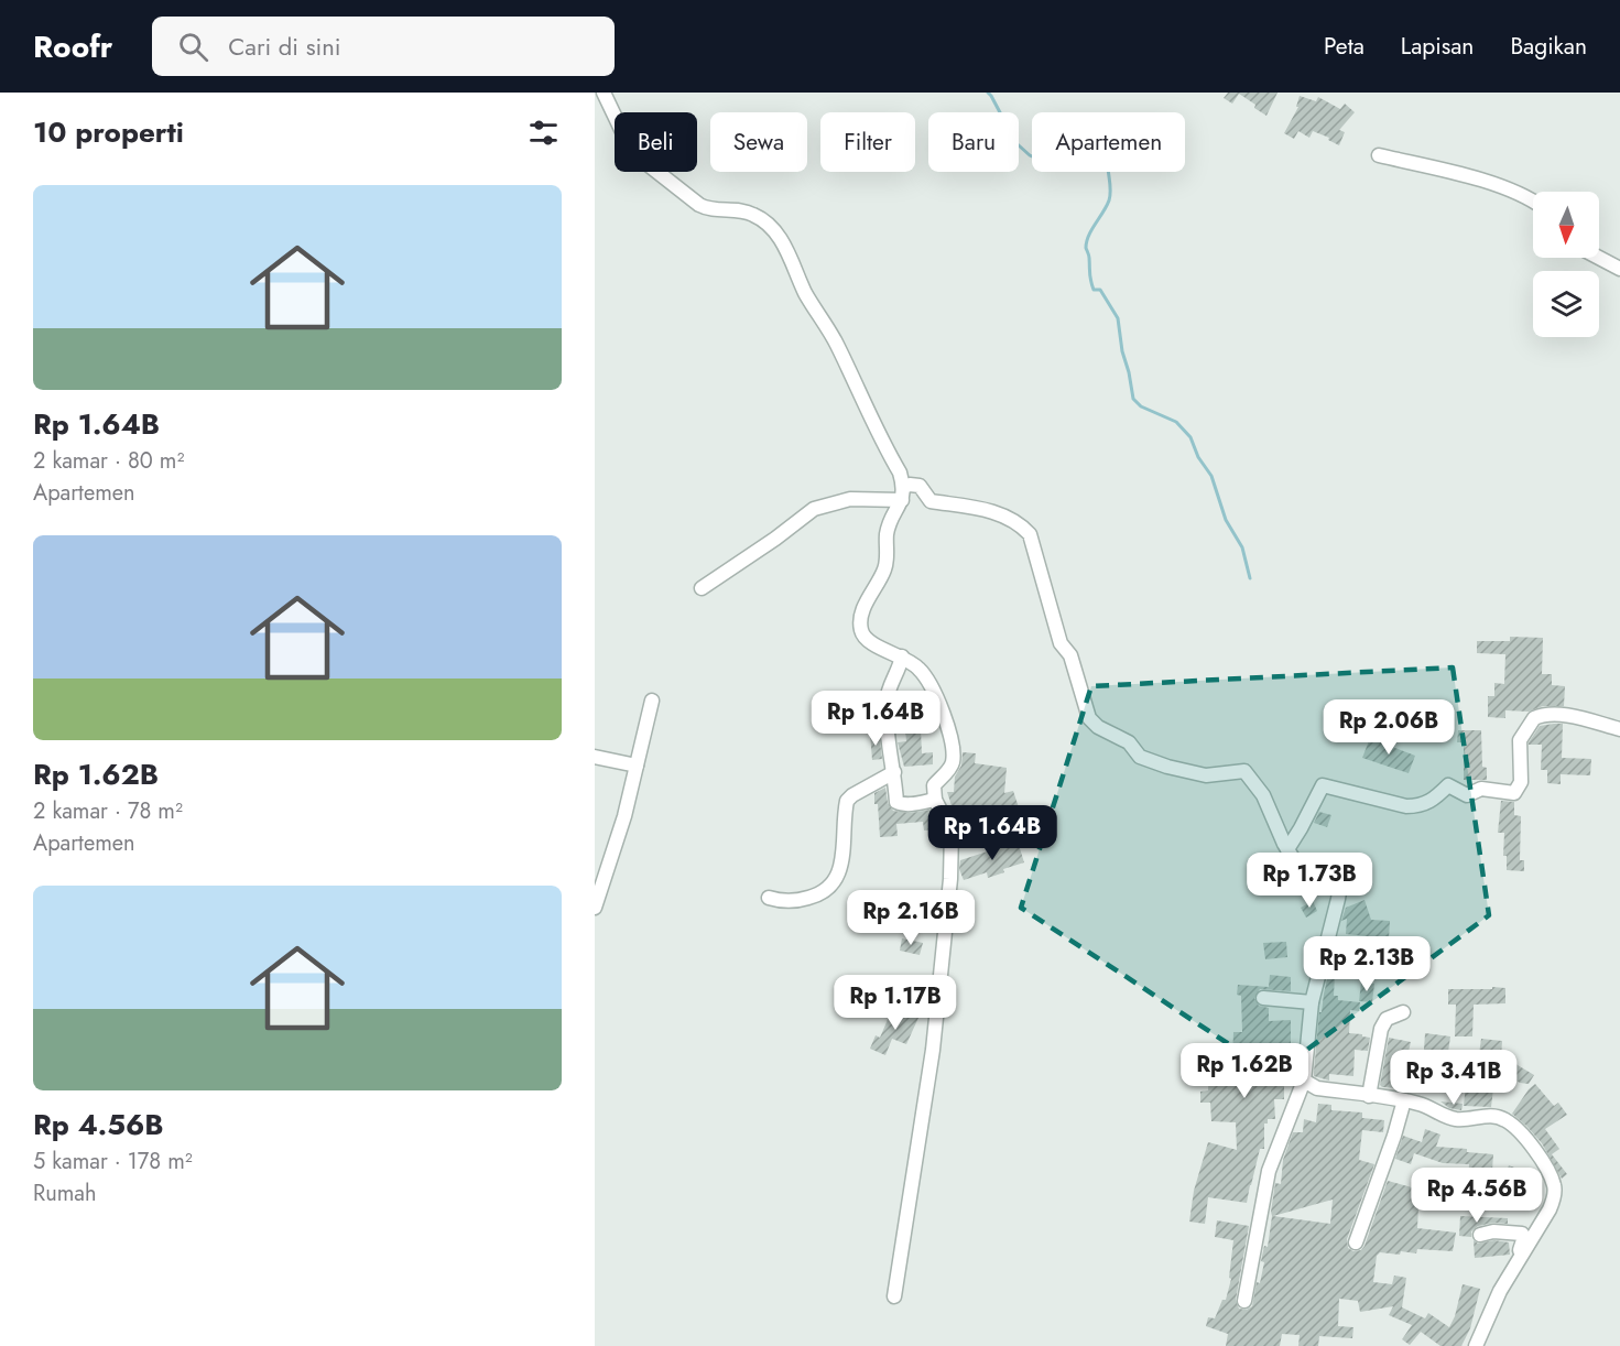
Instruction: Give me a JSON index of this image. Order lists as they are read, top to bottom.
{
  "north": "bottom",
  "page": {
    "header": "Roofr",
    "search": "Cari di sini",
    "nav": ["Peta", "Lapisan", "Bagikan"],
    "heading": "10 properti",
    "chip": [
      "Beli",
      "Sewa",
      "Filter",
      "Baru",
      "Apartemen"
    ],
    "list": [
      {
        "name": "Rp 1.64B",
        "note": "2 kamar · 80 m² · Apartemen"
      },
      {
        "name": "Rp 1.62B",
        "note": "2 kamar · 78 m² · Apartemen"
      },
      {
        "name": "Rp 4.56B",
        "note": "5 kamar · 178 m² · Rumah"
      }
    ],
    "price": [
      "Rp 1.64B",
      "Rp 2.06B",
      "Rp 1.64B",
      "Rp 1.73B",
      "Rp 2.16B",
      "Rp 2.13B",
      "Rp 1.17B",
      "Rp 1.62B",
      "Rp 3.41B",
      "Rp 4.56B"
    ]
  }
}
